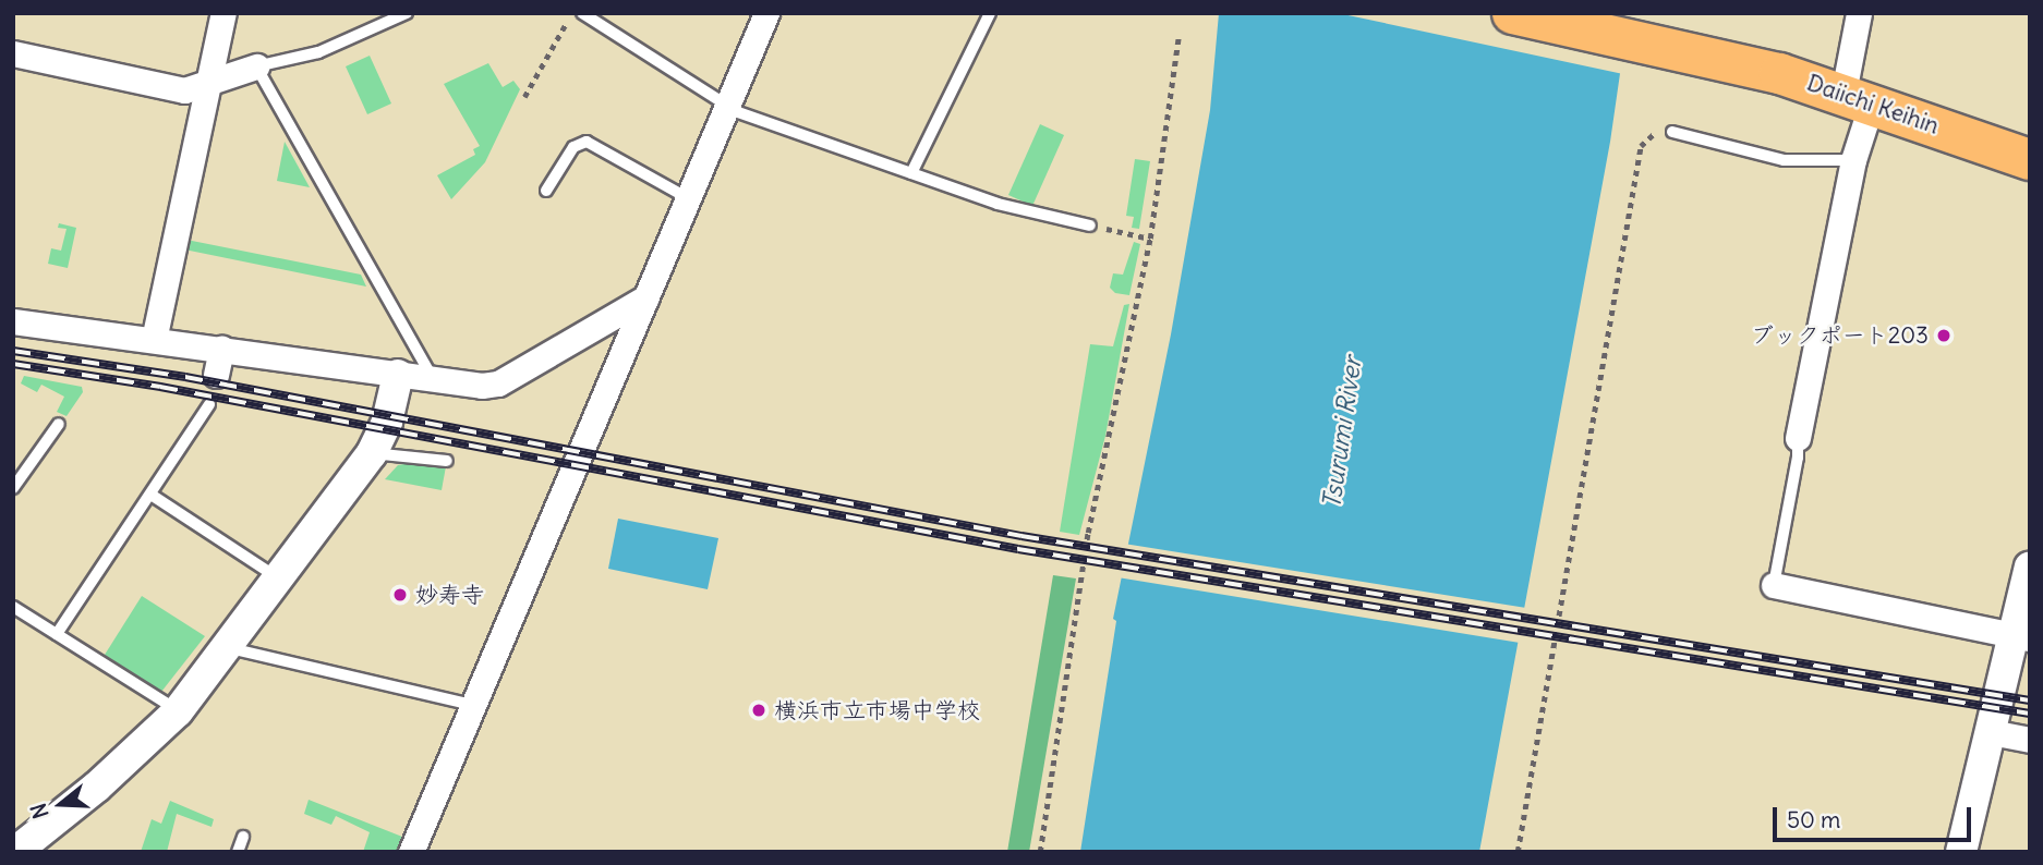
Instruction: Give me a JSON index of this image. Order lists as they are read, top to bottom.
{
  "streets": {
    "highway": ["Daiichi Keihin"]
  },
  "water": ["Tsurumi River"],
  "places": ["ブックポート203", "妙寿寺", "横浜市立市場中学校"],
  "scale_bar": "50 m",
  "north": "left"
}
